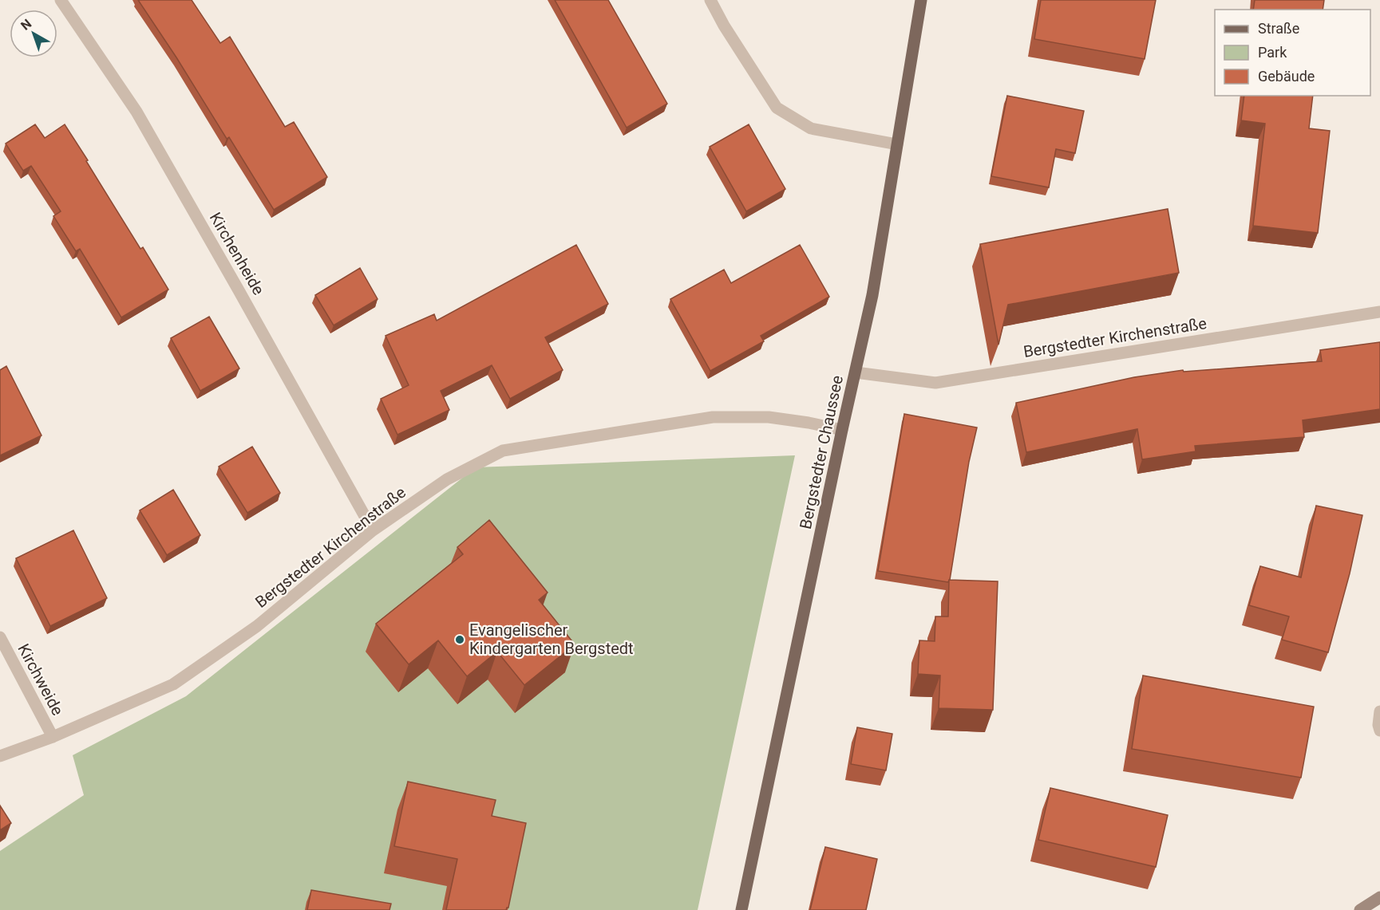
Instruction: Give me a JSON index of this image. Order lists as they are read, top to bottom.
{
  "streets": {
    "main road": ["Bergstedter Chaussee"],
    "street": ["Kirchenheide", "Bergstedter Kirchenstraße", "Kirchweide"]
  },
  "crossings": [
    ["Kirchenheide", "Bergstedter Kirchenstraße"],
    ["Bergstedter Kirchenstraße", "Bergstedter Chaussee"],
    ["Bergstedter Kirchenstraße", "Kirchweide"]
  ],
  "places": ["Evangelischer Kindergarten Bergstedt"],
  "legend": ["Straße", "Park", "Gebäude"],
  "north": "top left"
}
